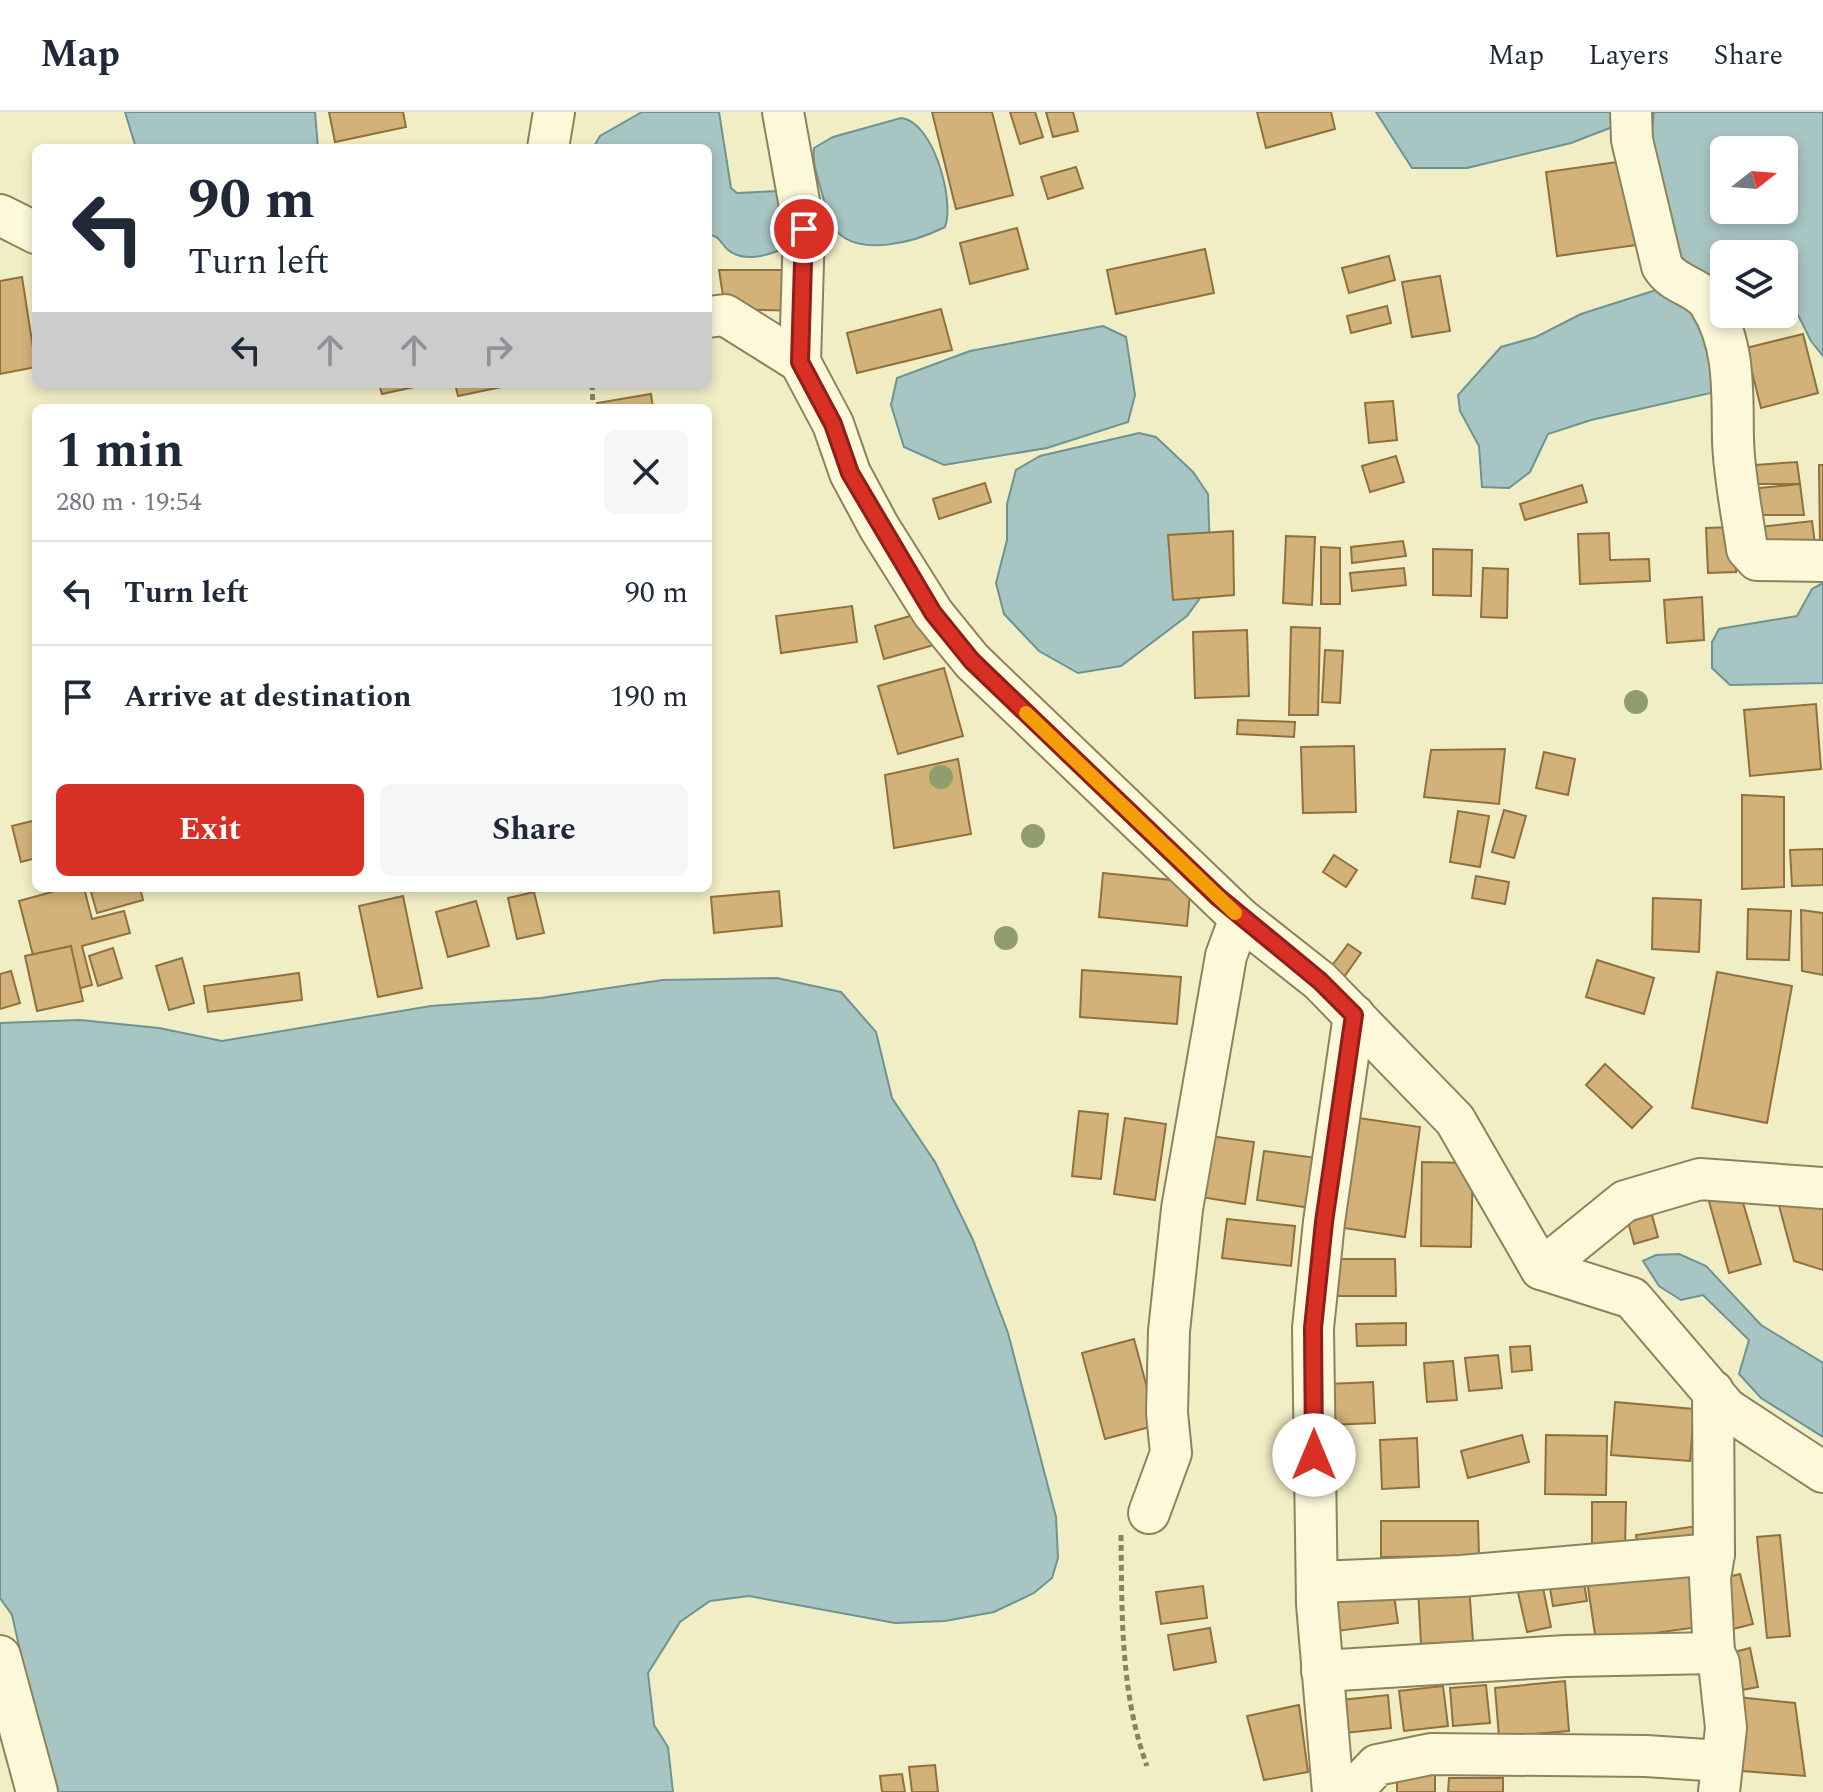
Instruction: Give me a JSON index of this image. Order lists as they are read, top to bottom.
{
  "north": "right",
  "page": {
    "header": "Map",
    "nav": ["Map", "Layers", "Share"],
    "turn": ["90 m", "Turn left"],
    "heading": ["1 min", "280 m · 19:54"],
    "list": [
      {
        "name": "Turn left",
        "value": "90 m"
      },
      {
        "name": "Arrive at destination",
        "value": "190 m"
      }
    ],
    "buttons": ["Exit", "Share"]
  }
}
